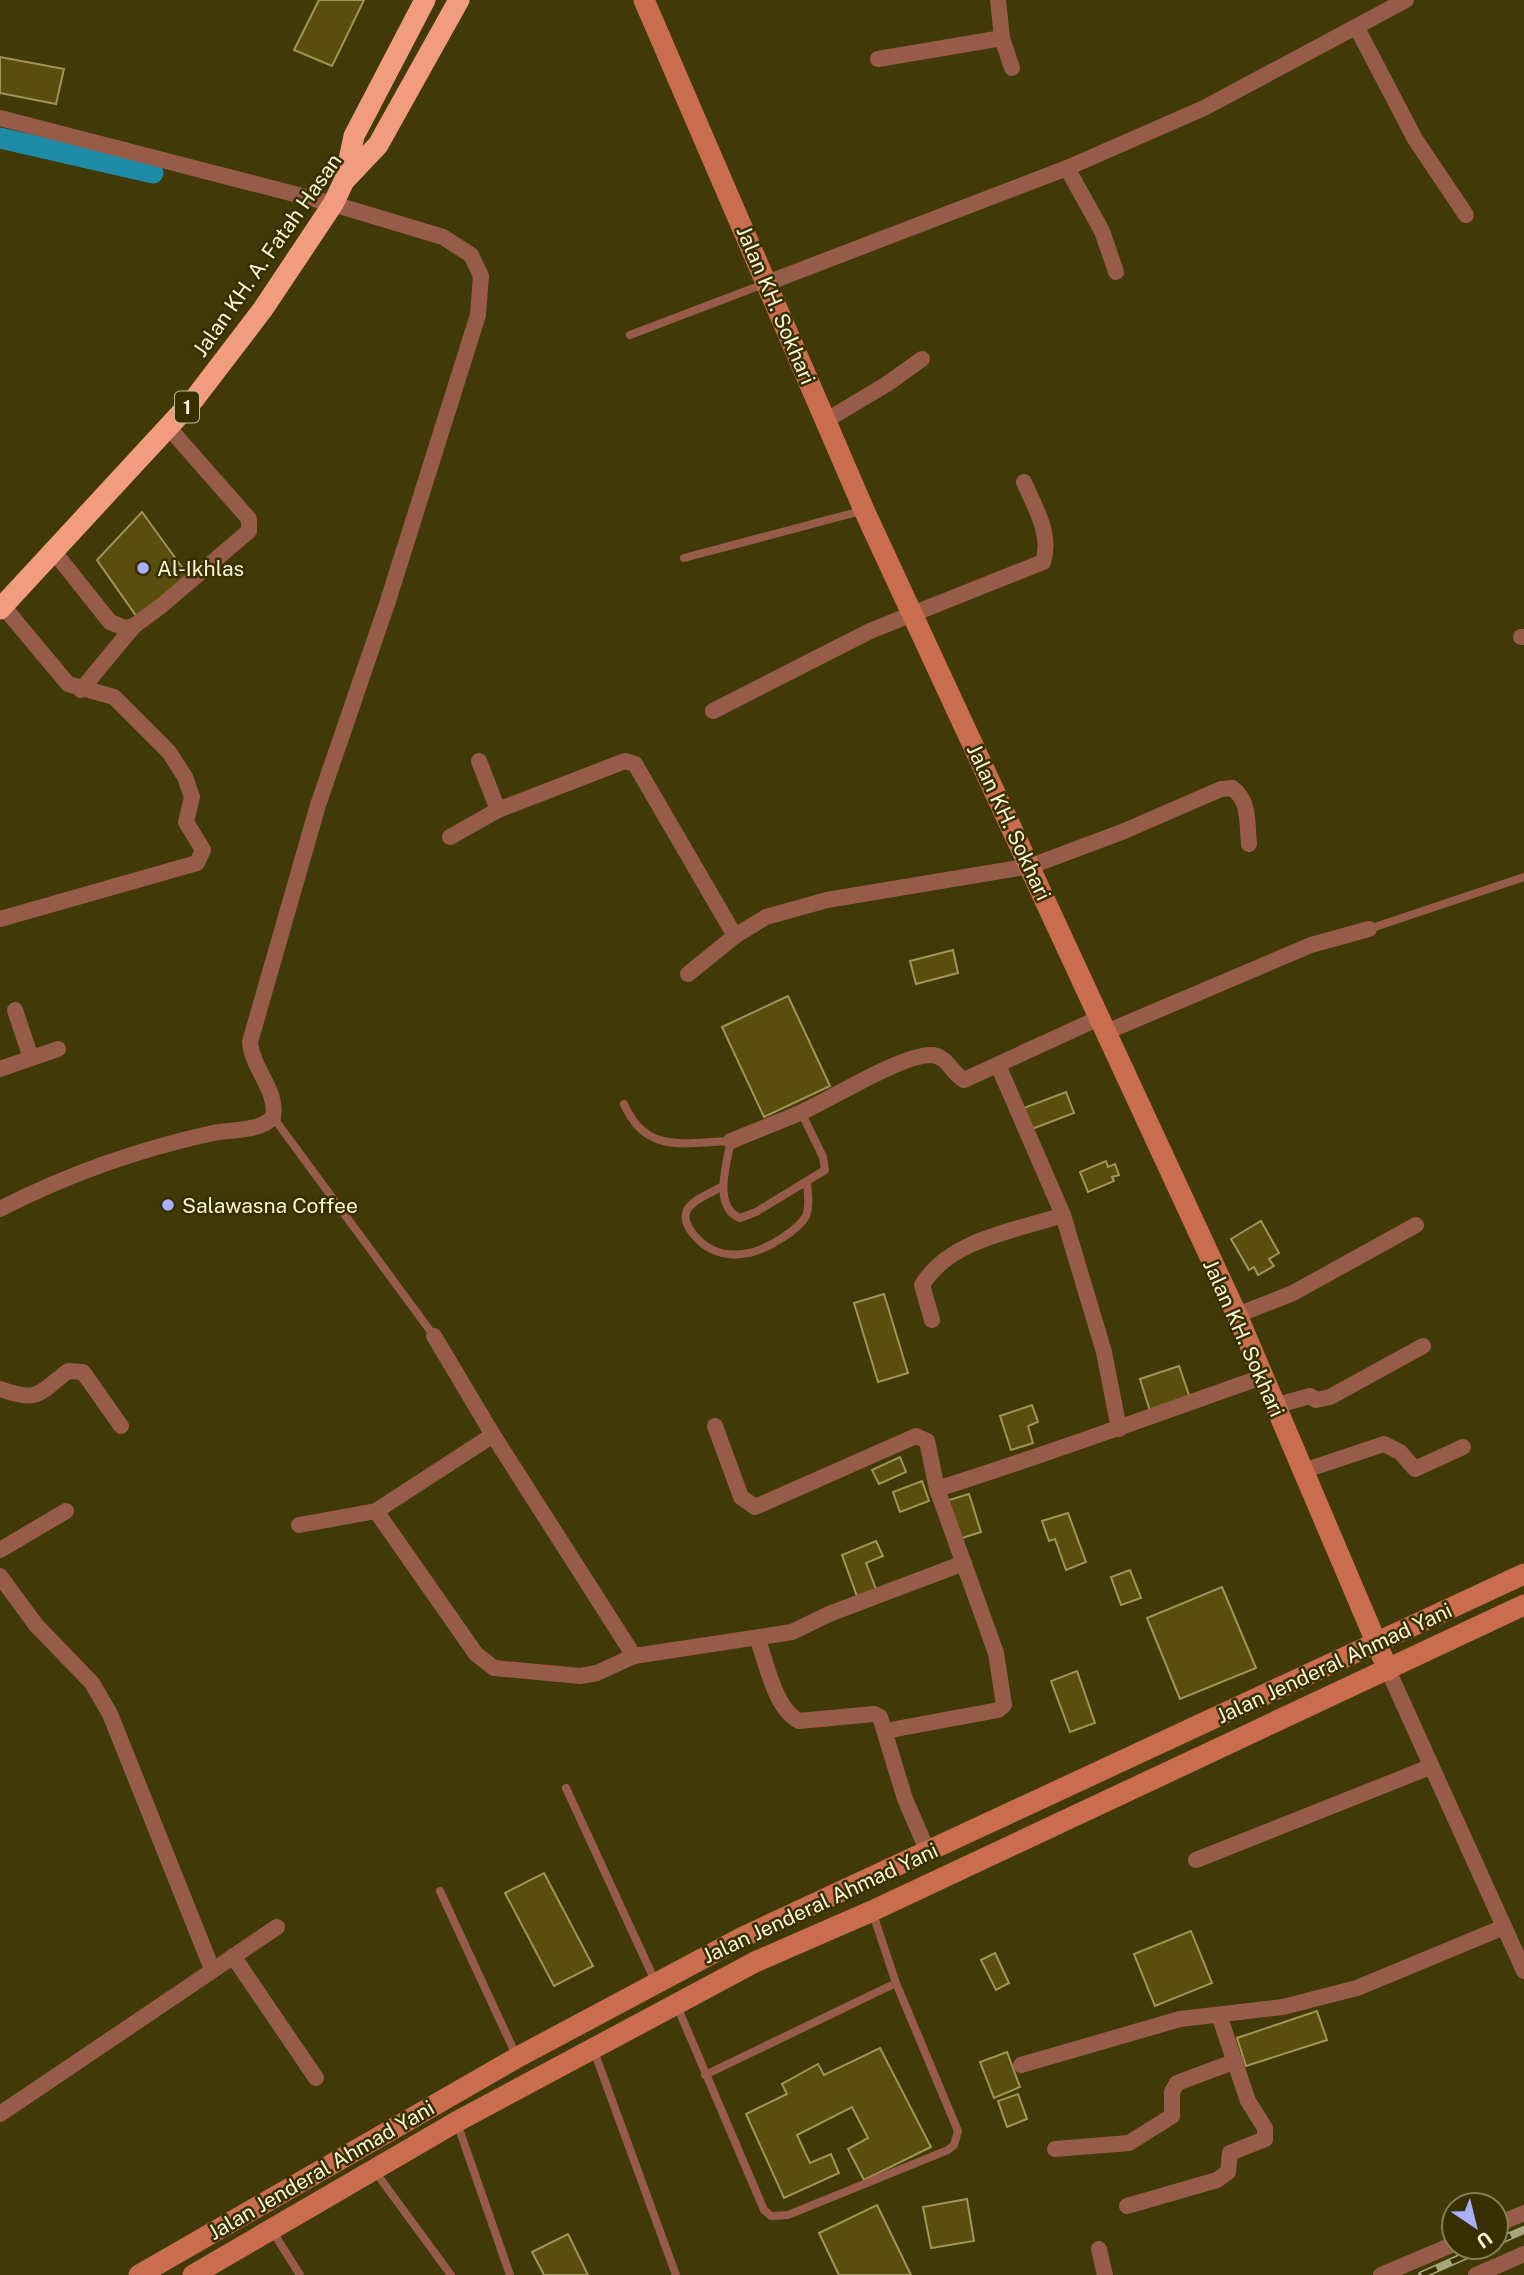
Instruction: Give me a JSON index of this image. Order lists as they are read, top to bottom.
{
  "streets": {
    "highway": ["Jalan KH. A. Fatah Hasan", "1"],
    "main road": ["Jalan KH. Sokhari", "Jalan Jenderal Ahmad Yani"]
  },
  "crossings": [
    ["Jalan KH. A. Fatah Hasan", "1"],
    ["Jalan KH. Sokhari", "Jalan Jenderal Ahmad Yani"]
  ],
  "places": ["Al-Ikhlas", "Salawasna Coffee"],
  "north": "bottom right"
}
